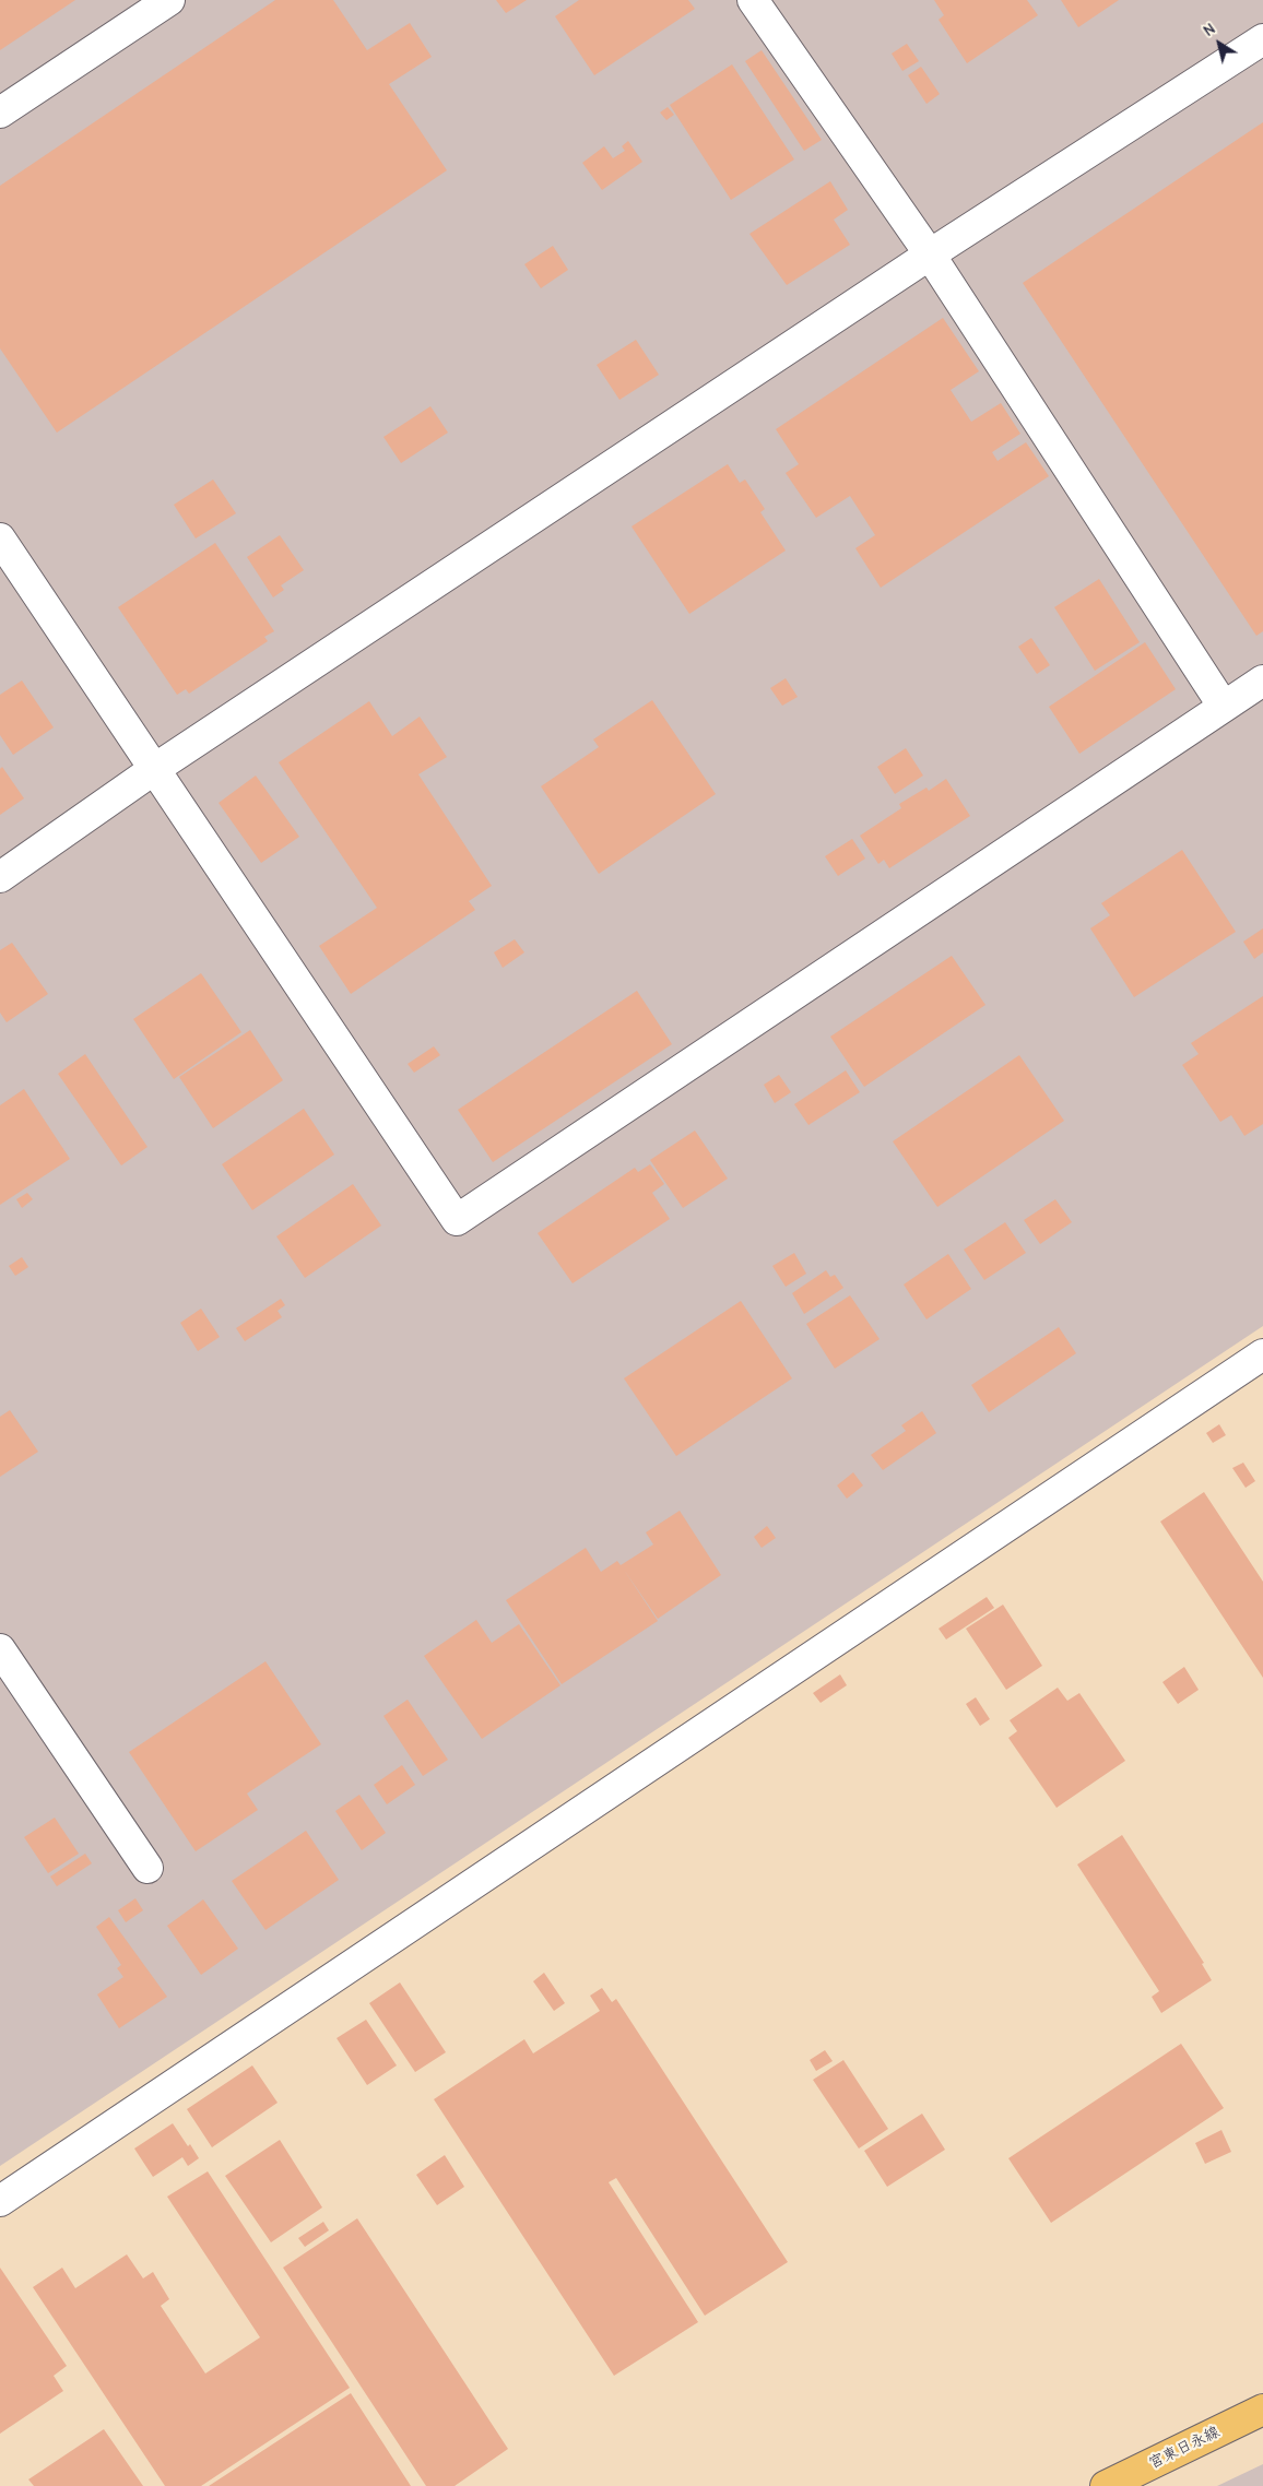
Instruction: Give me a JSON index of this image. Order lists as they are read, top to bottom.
{
  "streets": {
    "main road": ["宮東日永線"]
  },
  "north": "top left"
}
